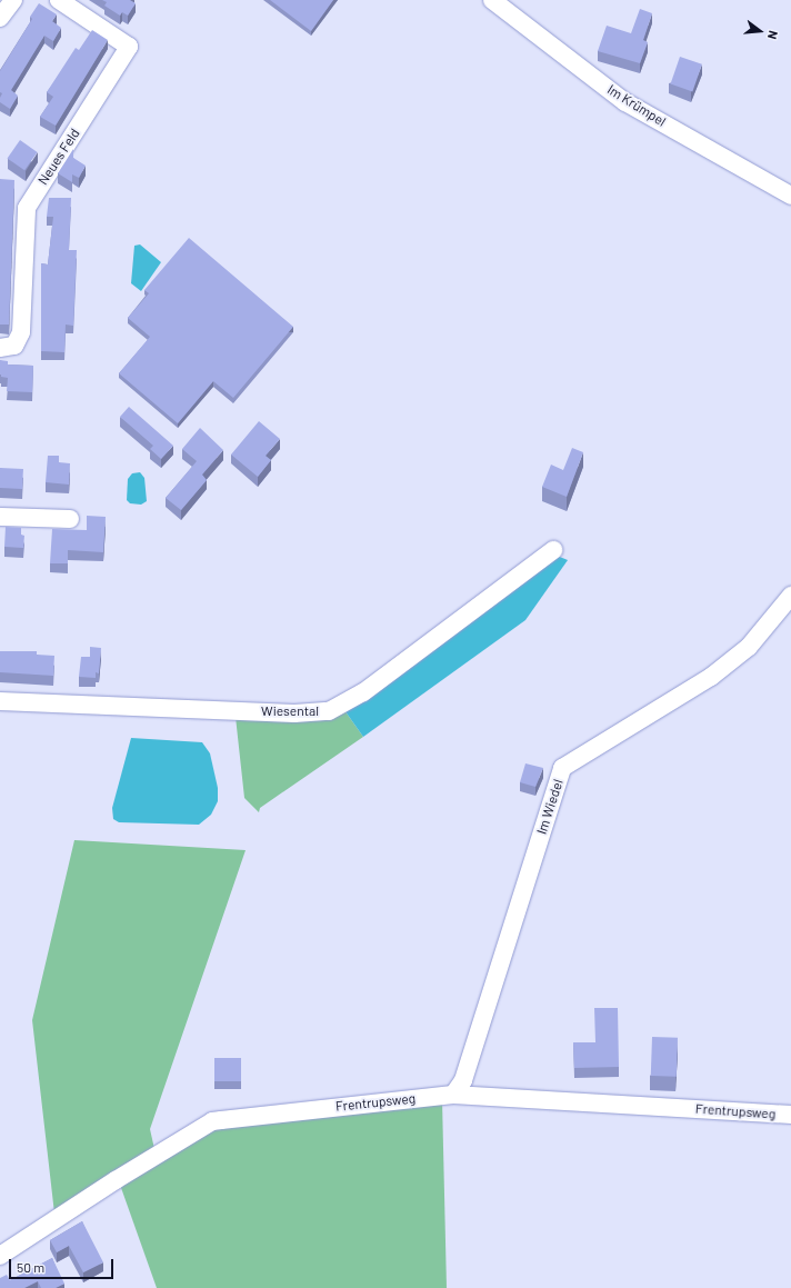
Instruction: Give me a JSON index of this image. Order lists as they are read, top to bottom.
{
  "streets": {
    "street": [
      "Im Krümpel",
      "Neues Feld",
      "Wiesental",
      "Im Wiedel",
      "Frentrupsweg"
    ]
  },
  "crossings": [
    ["Im Wiedel", "Frentrupsweg"]
  ],
  "scale_bar": "50 m",
  "north": "right"
}
